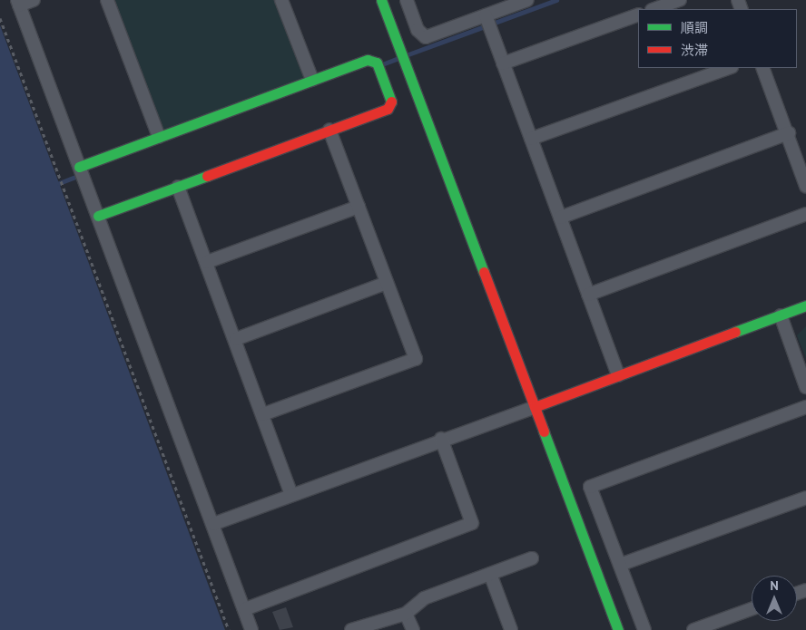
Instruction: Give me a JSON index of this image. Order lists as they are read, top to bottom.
{
  "legend": ["順調", "渋滞"],
  "north": "top"
}
